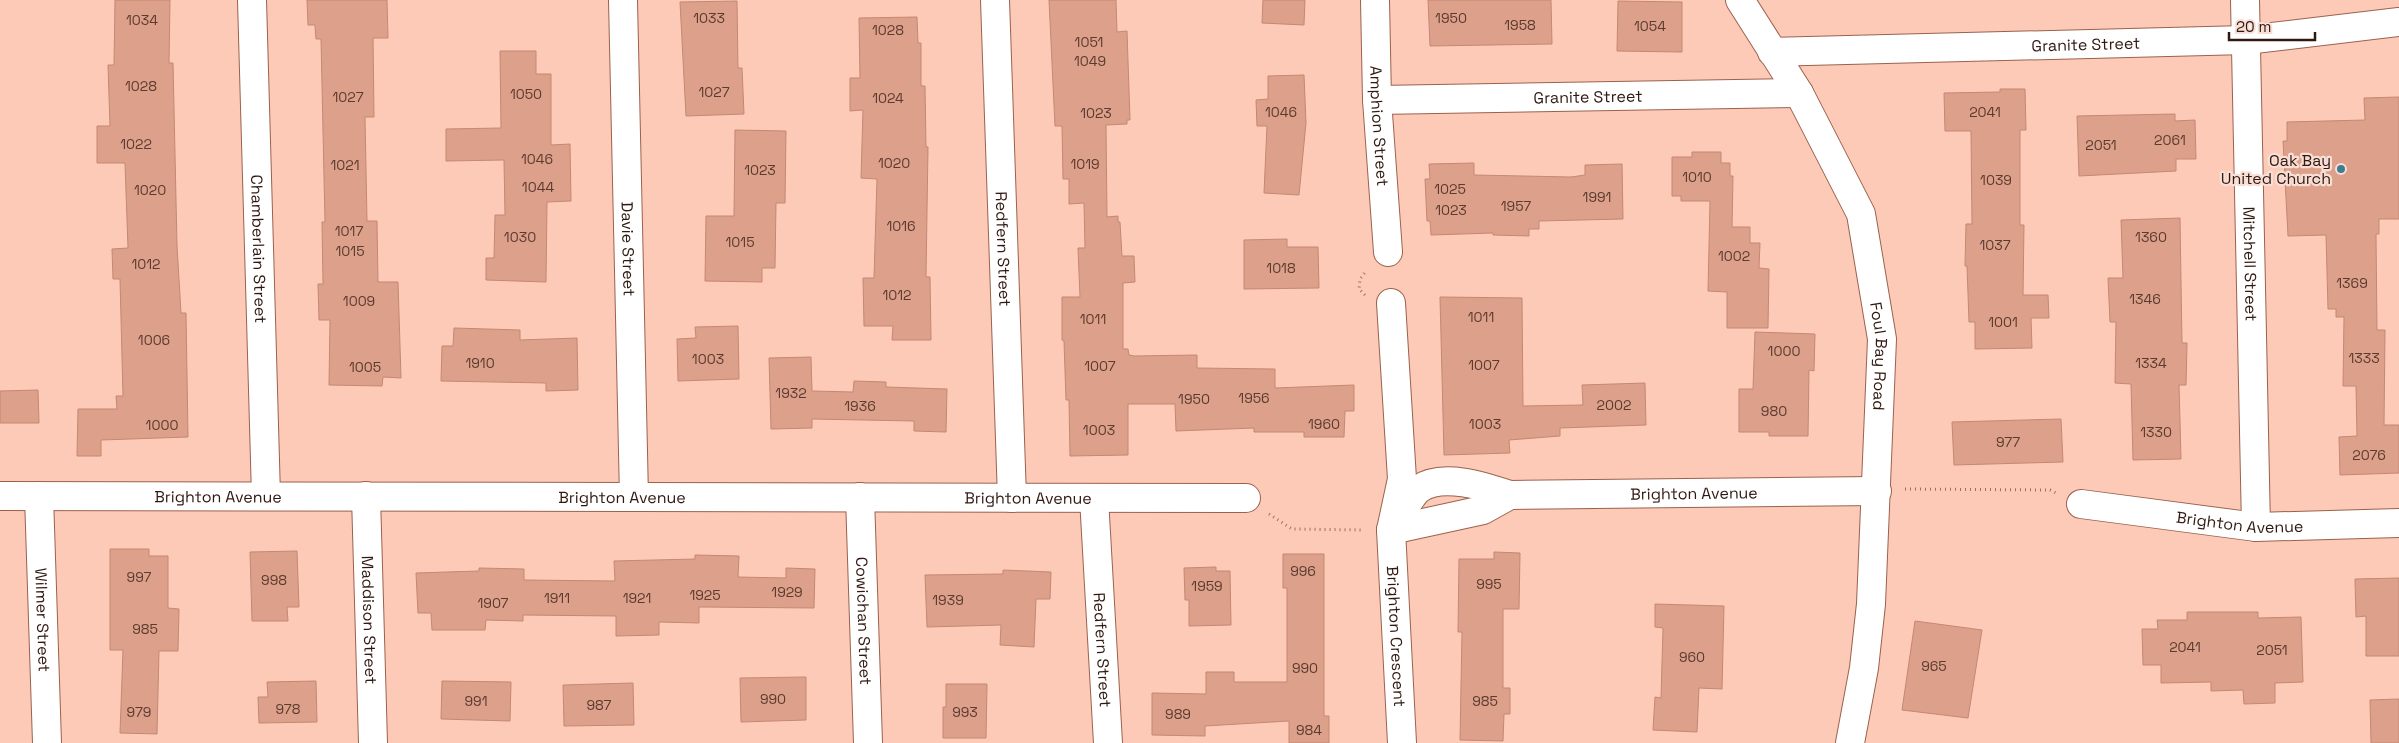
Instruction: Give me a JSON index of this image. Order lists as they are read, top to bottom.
{
  "streets": {
    "street": [
      "Granite Street",
      "Amphion Street",
      "Chamberlain Street",
      "Davie Street",
      "Redfern Street",
      "Mitchell Street",
      "Foul Bay Road",
      "Brighton Avenue",
      "Wilmer Street",
      "Maddison Street",
      "Cowichan Street",
      "Brighton Crescent"
    ]
  },
  "crossings": [
    ["Granite Street", "Amphion Street"],
    ["Granite Street", "Mitchell Street"],
    ["Granite Street", "Foul Bay Road"],
    ["Chamberlain Street", "Brighton Avenue"],
    ["Davie Street", "Brighton Avenue"],
    ["Redfern Street", "Brighton Avenue"],
    ["Mitchell Street", "Brighton Avenue"],
    ["Foul Bay Road", "Brighton Avenue"],
    ["Brighton Avenue", "Wilmer Street"],
    ["Brighton Avenue", "Maddison Street"],
    ["Brighton Avenue", "Cowichan Street"],
    ["Brighton Avenue", "Brighton Crescent"]
  ],
  "places": ["Oak Bay United Church"],
  "house_numbers": [
    "1033",
    "1950",
    "1034",
    "1958",
    "1054",
    "1028",
    "1051",
    "1049",
    "1028",
    "1027",
    "1050",
    "1027",
    "1024",
    "1046",
    "2041",
    "1023",
    "2061",
    "1022",
    "2051",
    "1046",
    "1020",
    "1019",
    "1021",
    "1023",
    "1010",
    "1039",
    "1044",
    "1025",
    "1020",
    "1991",
    "1957",
    "1023",
    "1016",
    "1017",
    "1030",
    "1360",
    "1015",
    "1037",
    "1015",
    "1002",
    "1012",
    "1018",
    "1369",
    "1012",
    "1346",
    "1009",
    "1011",
    "1011",
    "1001",
    "1006",
    "1000",
    "1333",
    "1003",
    "1910",
    "1334",
    "1007",
    "1007",
    "1005",
    "1932",
    "1956",
    "1950",
    "2002",
    "1936",
    "980",
    "1960",
    "1003",
    "1000",
    "1003",
    "1330",
    "977",
    "2076",
    "996",
    "997",
    "998",
    "995",
    "1959",
    "1929",
    "1925",
    "1911",
    "1921",
    "1939",
    "1907",
    "985",
    "2041",
    "2051",
    "960",
    "965",
    "990",
    "990",
    "991",
    "985",
    "987",
    "978",
    "979",
    "993",
    "989",
    "984"
  ],
  "scale_bar": "20 m"
}
